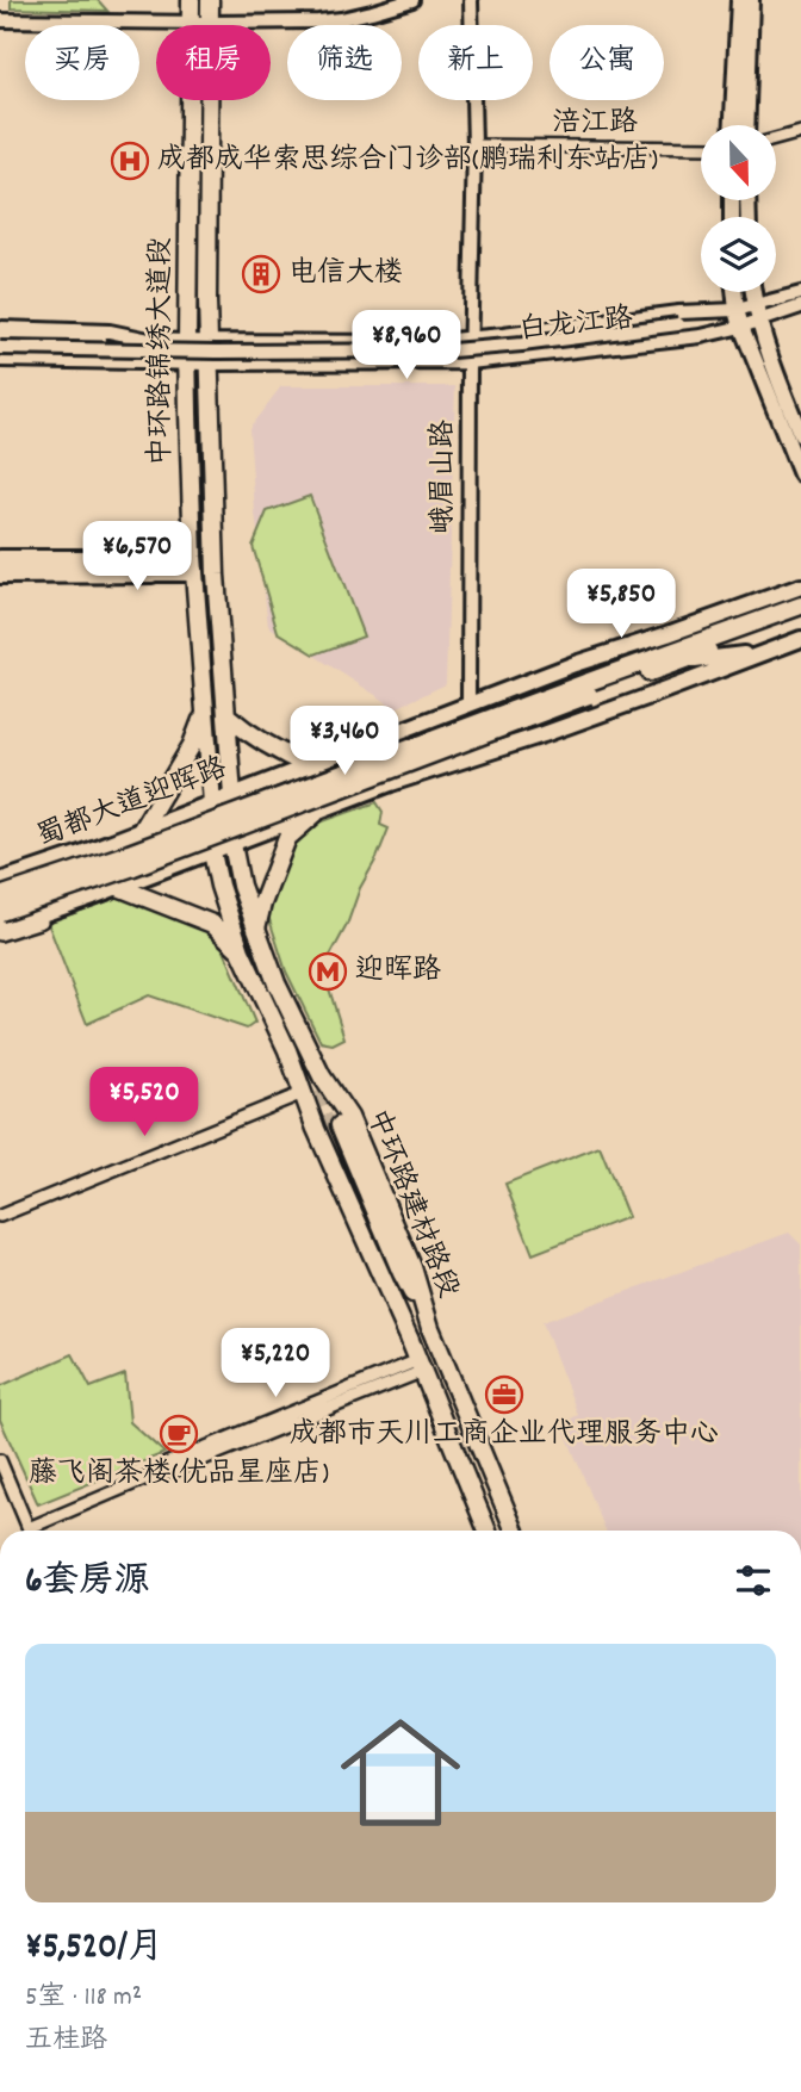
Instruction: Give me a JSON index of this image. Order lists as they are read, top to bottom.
{
  "streets": {
    "main road": ["中环路锦绣大道段", "蜀都大道迎晖路", "中环路建材路段"],
    "street": ["涪江路", "白龙江路", "峨眉山路"]
  },
  "crossings": [
    ["涪江路", "峨眉山路"],
    ["白龙江路", "中环路锦绣大道段"],
    ["白龙江路", "峨眉山路"],
    ["中环路锦绣大道段", "蜀都大道迎晖路"],
    ["中环路锦绣大道段", "中环路建材路段"],
    ["峨眉山路", "蜀都大道迎晖路"]
  ],
  "places": {
    "hospital": ["成都成华索思综合门诊部(鹏瑞利东站店)"],
    "building": ["电信大楼"],
    "metro station": ["迎晖路"],
    "office": ["成都市天川工商企业代理服务中心"],
    "cafe": ["藤飞阁茶楼(优品星座店)"]
  },
  "north": "bottom",
  "page": {
    "chip": [
      "买房",
      "租房",
      "筛选",
      "新上",
      "公寓"
    ],
    "price": [
      "¥8,960",
      "¥6,570",
      "¥5,850",
      "¥3,460",
      "¥5,520",
      "¥5,220"
    ],
    "heading": "6套房源",
    "list": [
      {
        "name": "¥5,520/月",
        "note": "5室 · 118 m² · 五桂路"
      }
    ]
  }
}
